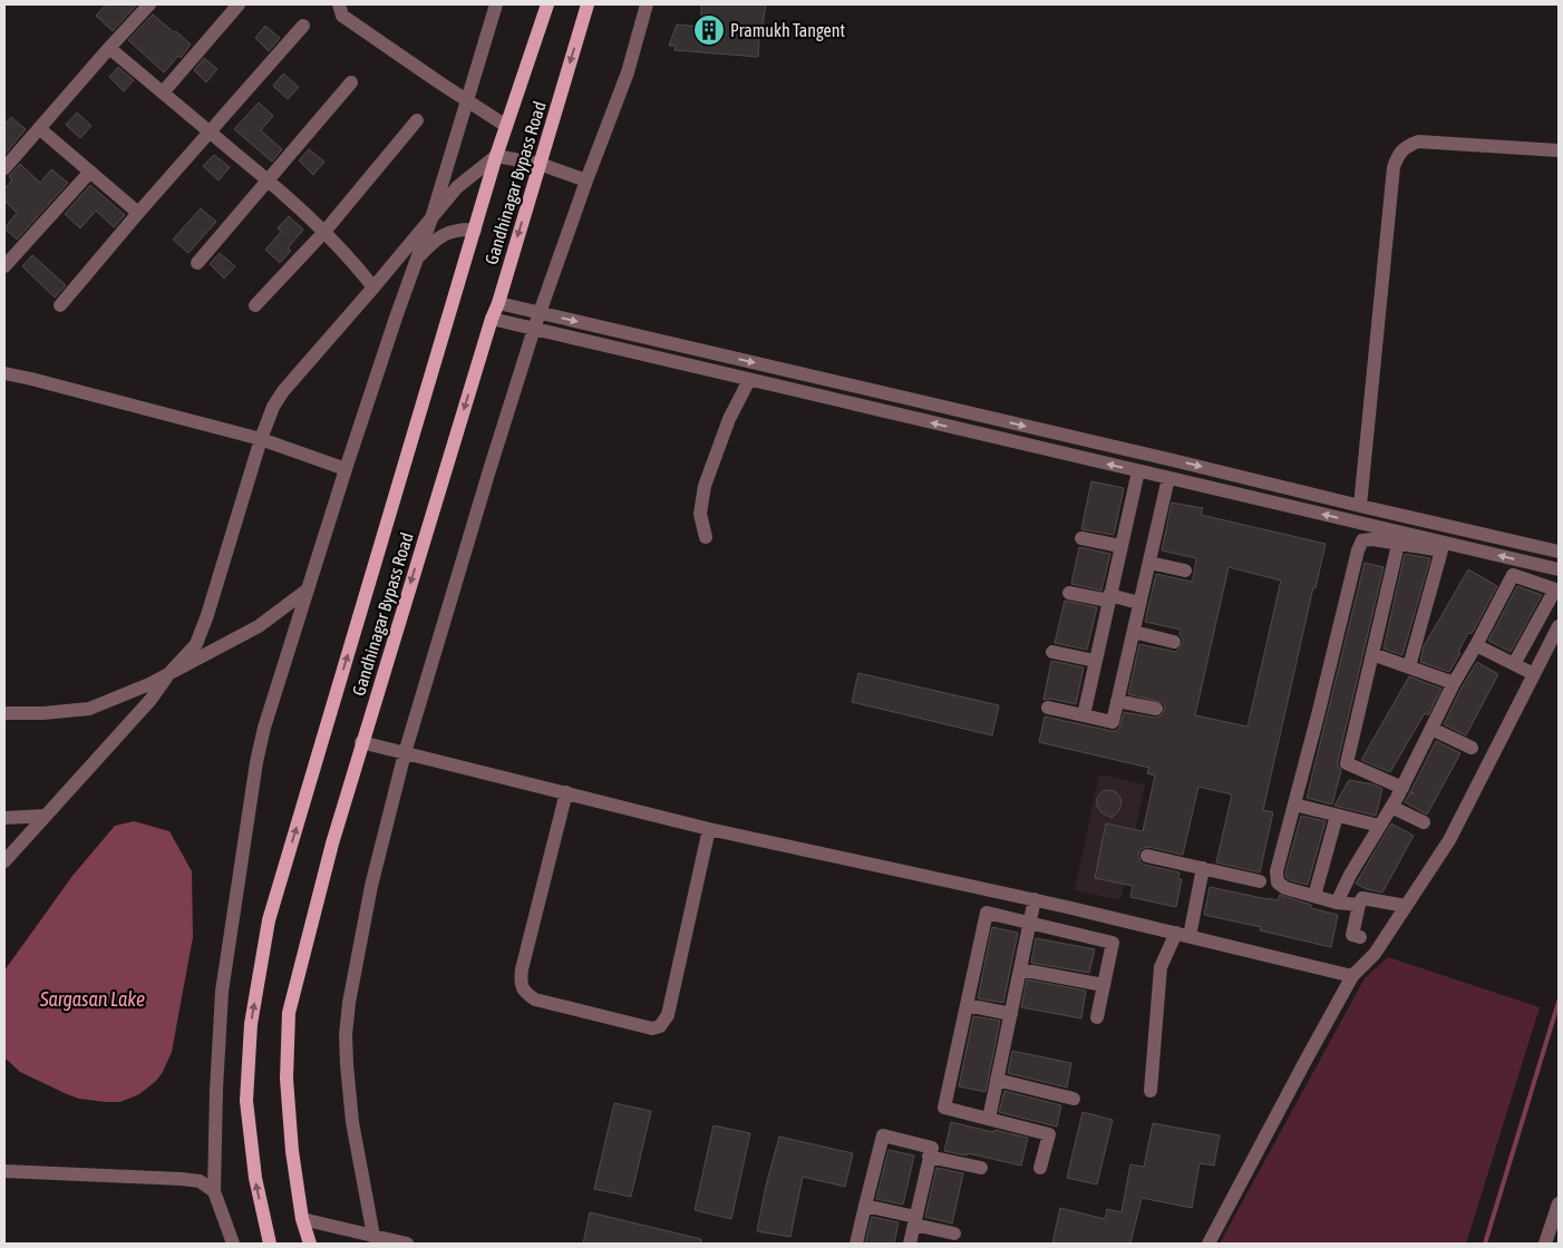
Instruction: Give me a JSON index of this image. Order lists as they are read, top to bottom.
{
  "streets": {
    "main road": ["Gandhinagar Bypass Road"]
  },
  "water": ["Sargasan Lake"],
  "places": {
    "building": ["Pramukh Tangent"]
  }
}
